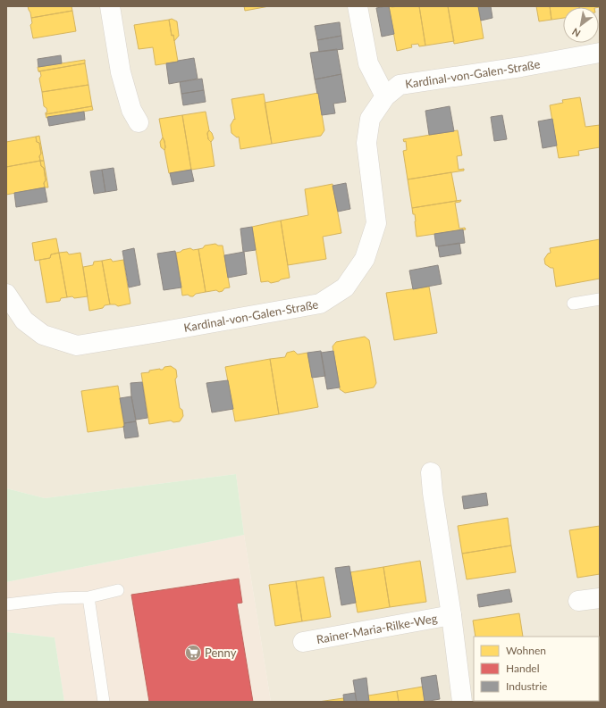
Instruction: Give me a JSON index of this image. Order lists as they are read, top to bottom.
{
  "streets": {
    "street": ["Kardinal-von-Galen-Straße", "Rainer-Maria-Rilke-Weg"]
  },
  "places": {
    "supermarket": ["Penny"]
  },
  "legend": ["Wohnen", "Handel", "Industrie"],
  "north": "bottom left"
}
